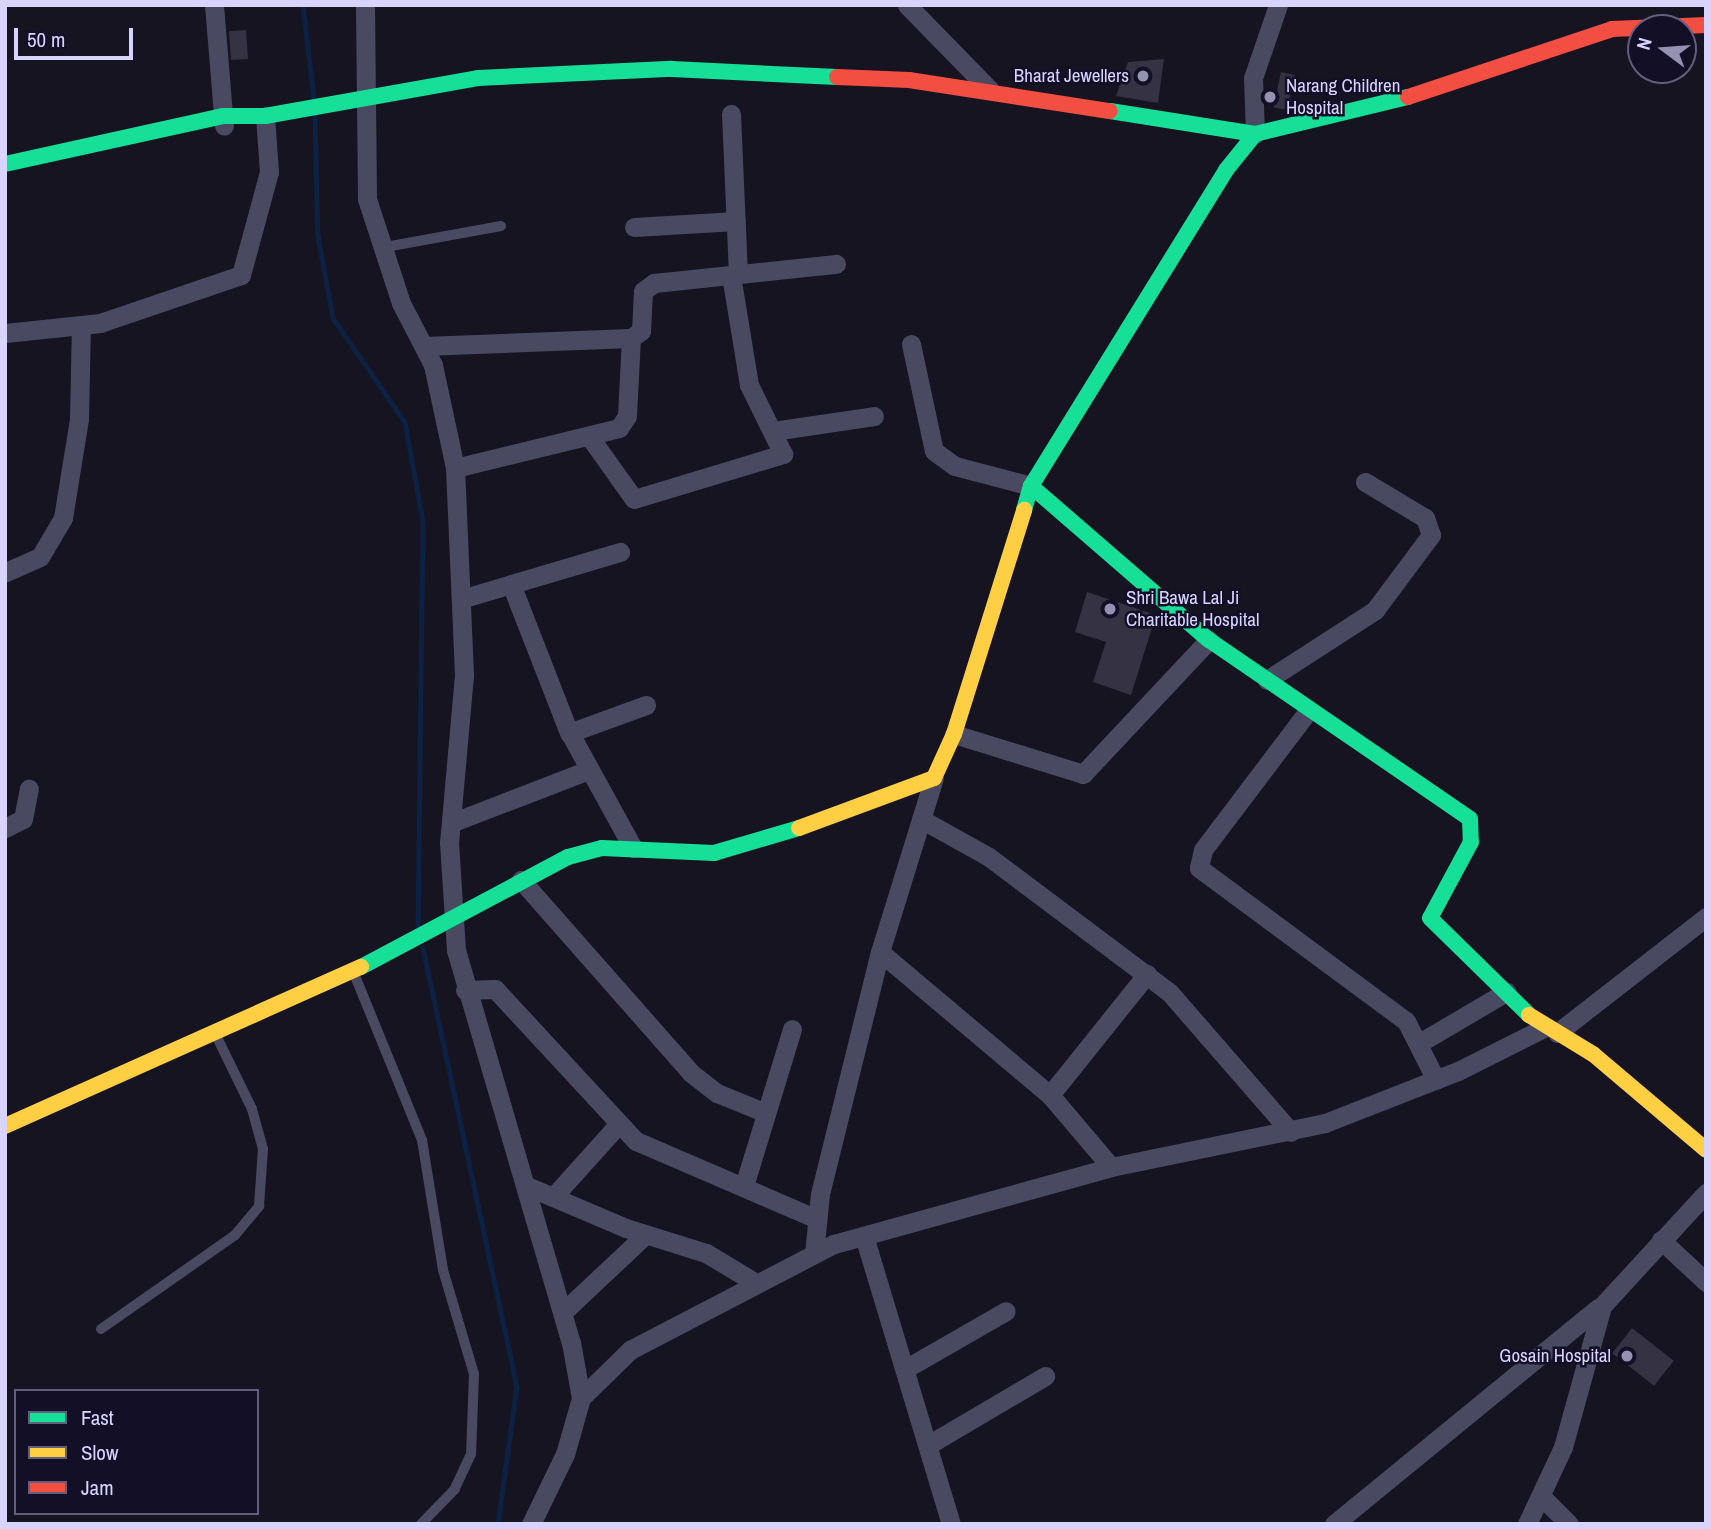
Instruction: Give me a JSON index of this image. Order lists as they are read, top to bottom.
{
  "places": [
    "Bharat Jewellers",
    "Narang Children Hospital",
    "Shri Bawa Lal Ji Charitable Hospital",
    "Gosain Hospital"
  ],
  "legend": ["Fast", "Slow", "Jam"],
  "scale_bar": "50 m",
  "north": "left"
}
